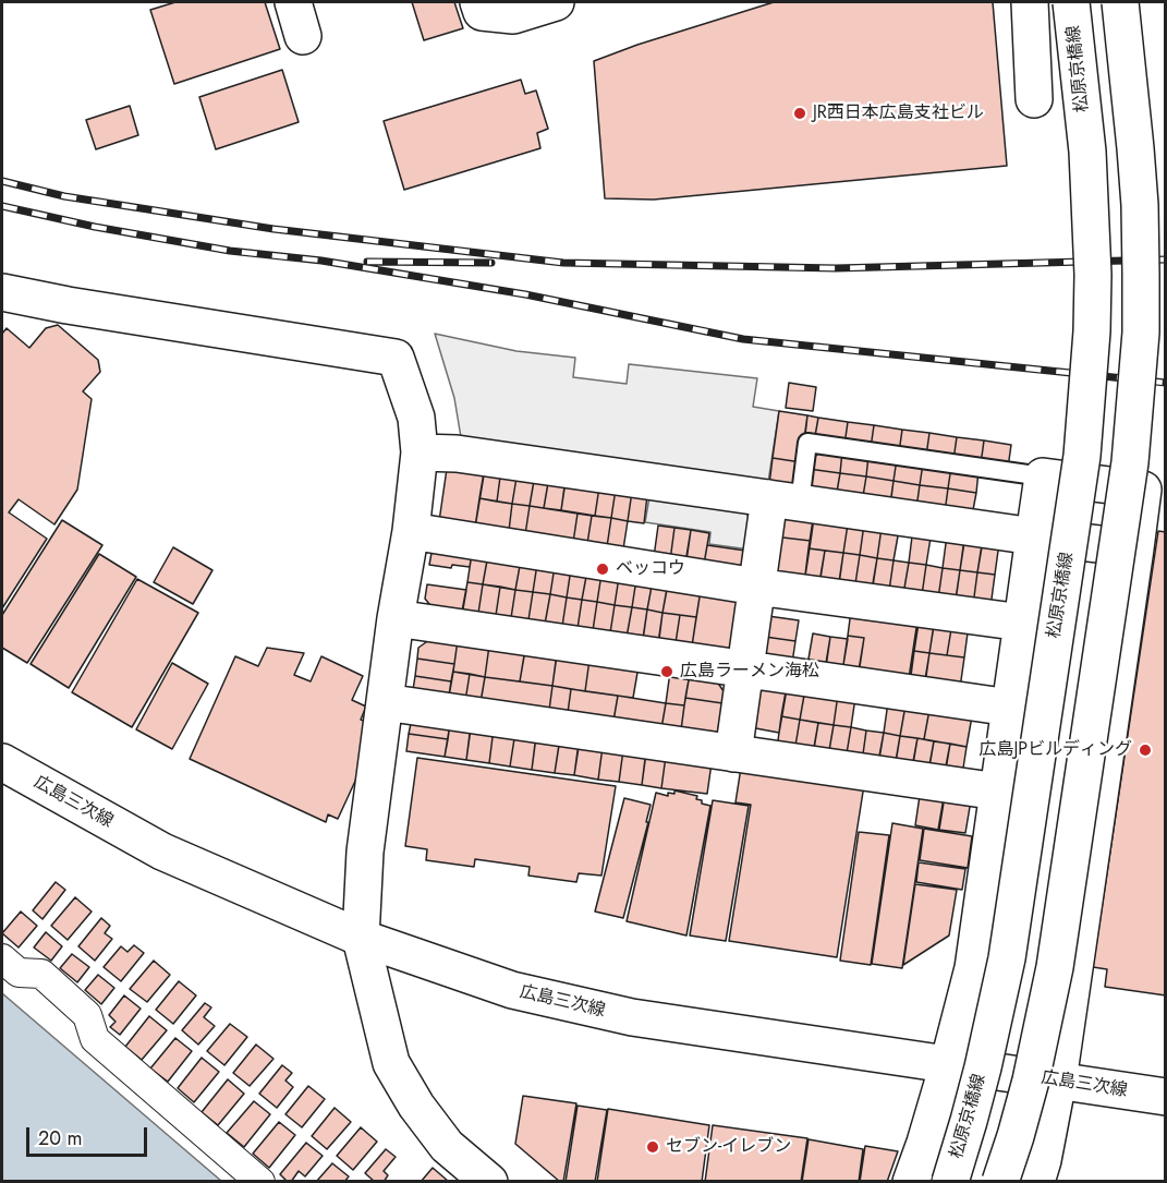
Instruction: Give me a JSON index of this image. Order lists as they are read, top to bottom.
{
  "streets": {
    "street": ["松原京橋線", "広島三次線"]
  },
  "places": [
    "JR西日本広島支社ビル",
    "ベッコウ",
    "広島ラーメン海松",
    "広島JPビルディング",
    "セブン-イレブン"
  ],
  "scale_bar": "20 m"
}
